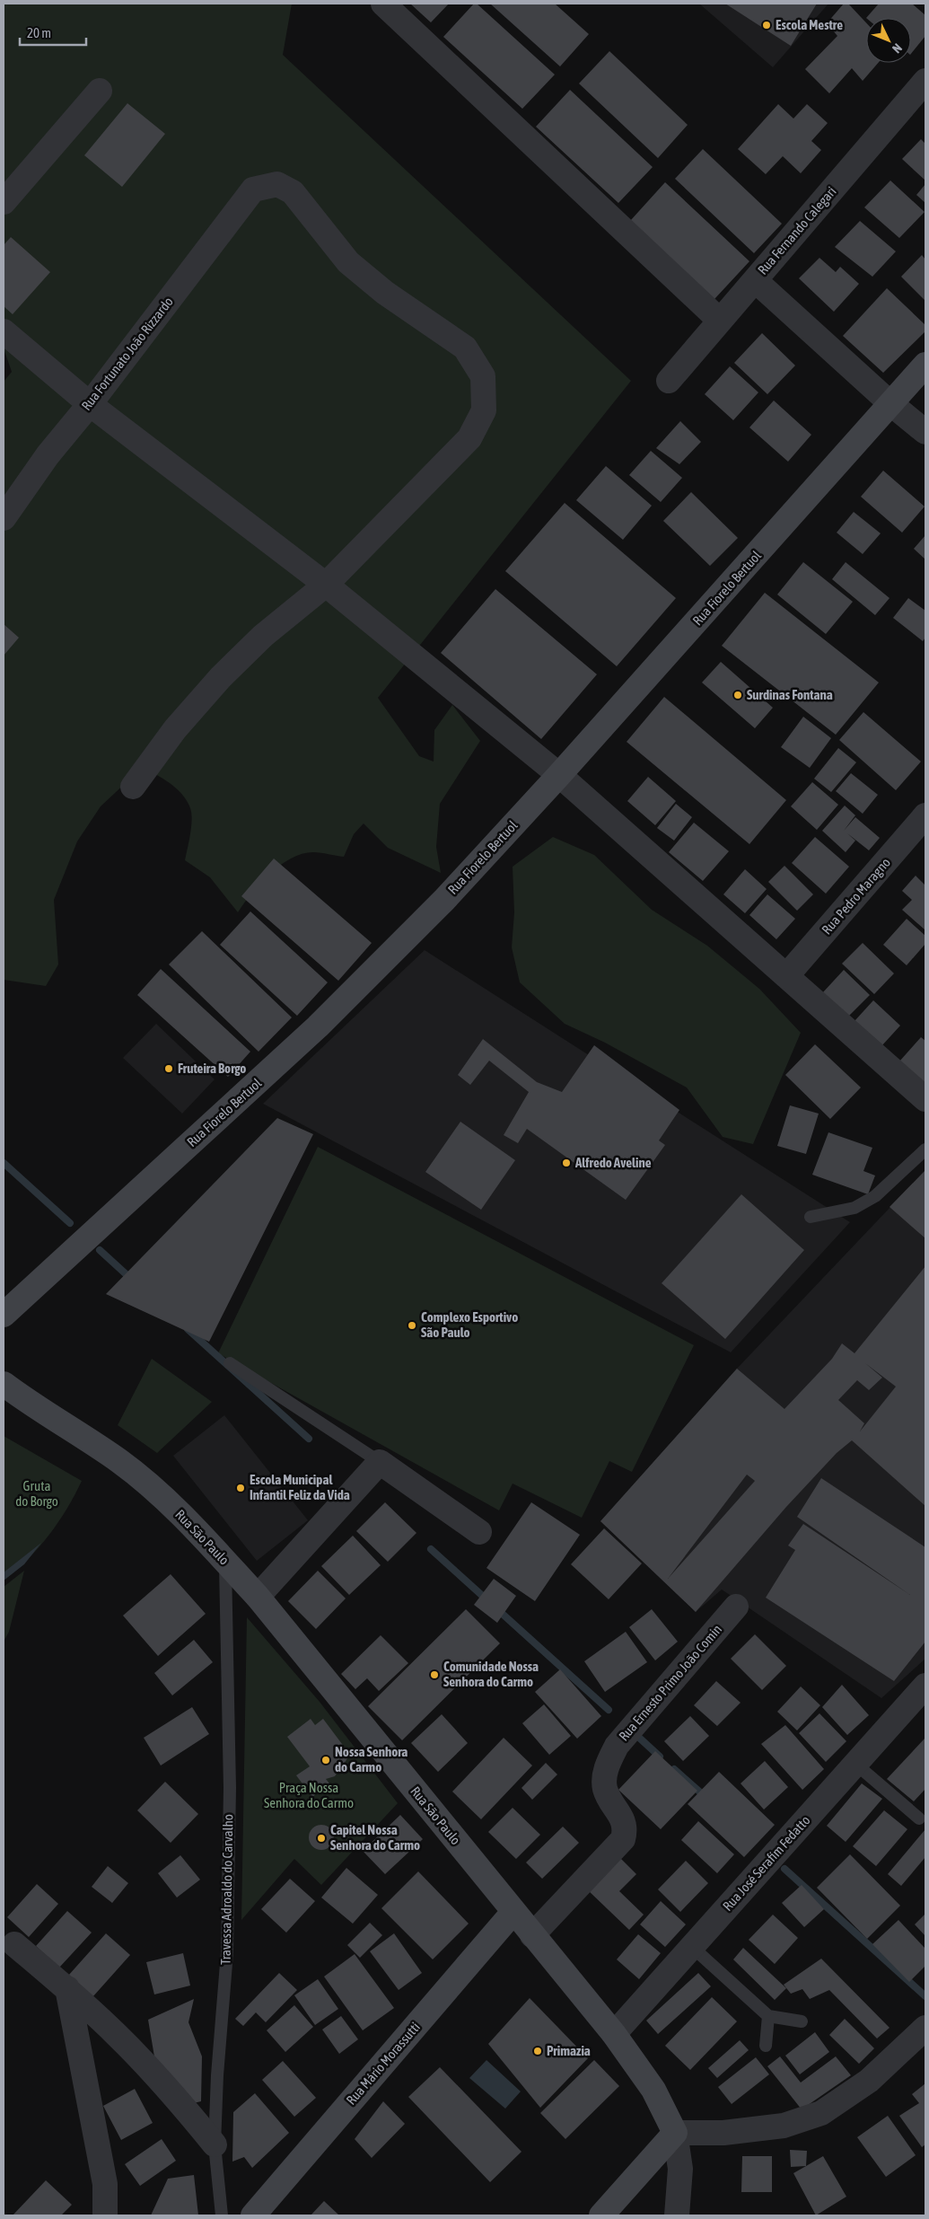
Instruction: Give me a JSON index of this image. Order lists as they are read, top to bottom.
{
  "streets": {
    "main road": ["Rua Fiorelo Bertuol", "Rua São Paulo", "Rua Mário Morassutti"],
    "street": [
      "Rua Fernando Calegari",
      "Rua Fortunato João Rizzardo",
      "Rua Pedro Maragno",
      "Rua Ernesto Primo João Comin",
      "Rua José Serafim Fedatto"
    ],
    "lane": ["Travessa Adroaldo do Carvalho"]
  },
  "crossings": [
    ["Rua São Paulo", "Rua Ernesto Primo João Comin"],
    ["Rua São Paulo", "Rua José Serafim Fedatto"],
    ["Rua São Paulo", "Travessa Adroaldo do Carvalho"],
    ["Rua São Paulo", "Rua Mário Morassutti"]
  ],
  "parks": ["Gruta do Borgo", "Praça Nossa Senhora do Carmo"],
  "places": [
    "Escola Mestre",
    "Surdinas Fontana",
    "Fruteira Borgo",
    "Alfredo Aveline",
    "Complexo Esportivo São Paulo",
    "Escola Municipal Infantil Feliz da Vida",
    "Comunidade Nossa Senhora do Carmo",
    "Nossa Senhora do Carmo",
    "Capitel Nossa Senhora do Carmo",
    "Primazia"
  ],
  "scale_bar": "20 m",
  "north": "bottom right"
}
